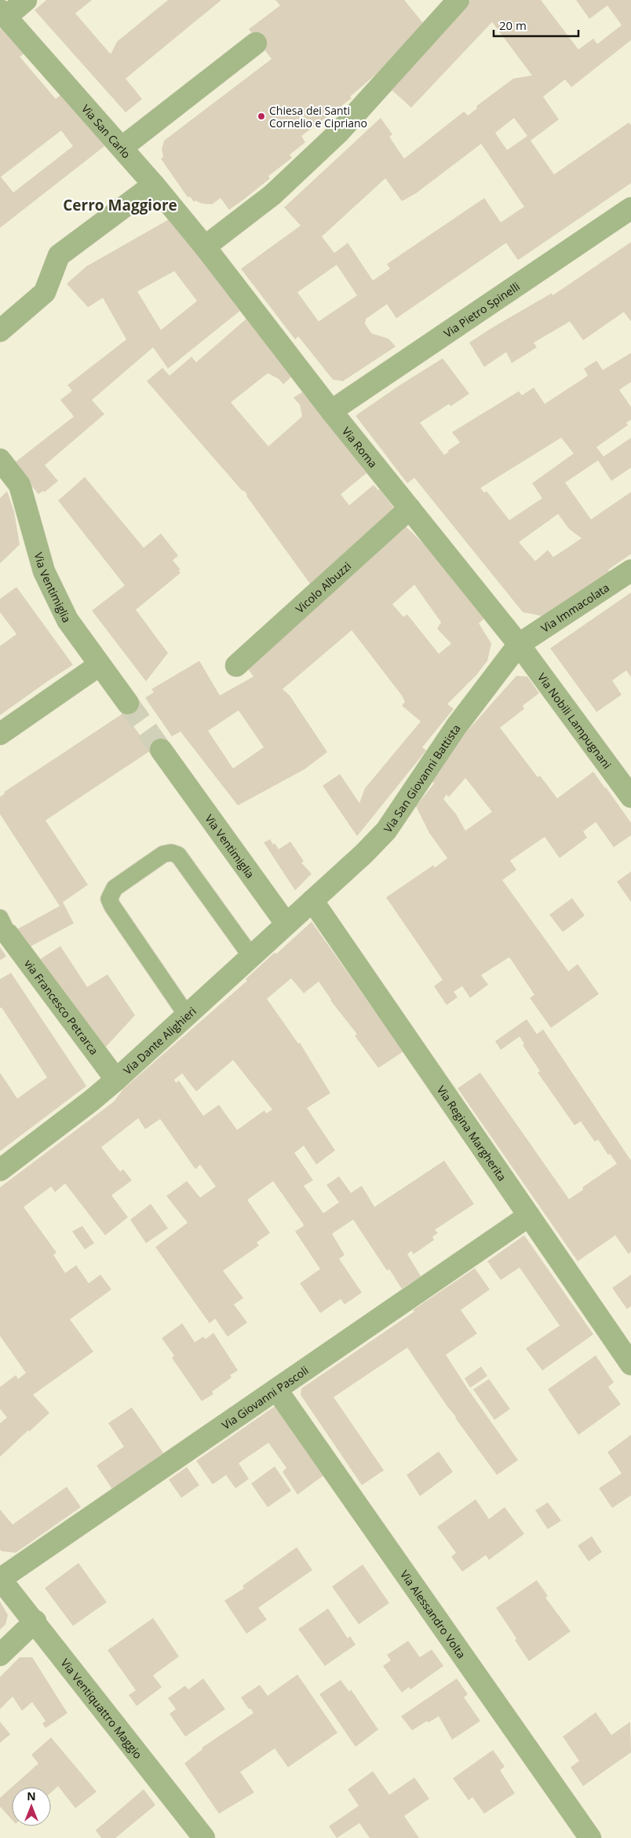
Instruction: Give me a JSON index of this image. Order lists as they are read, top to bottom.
{
  "streets": {
    "street": [
      "Via San Carlo",
      "Via Pietro Spinelli",
      "Via Roma",
      "Via Ventimiglia",
      "Vicolo Albuzzi",
      "Via Immacolata",
      "Via Nobili Lampugnani",
      "Via San Giovanni Battista",
      "via Francesco Petrarca",
      "Via Dante Alighieri",
      "Via Regina Margherita",
      "Via Giovanni Pascoli",
      "Via Alessandro Volta",
      "Via Ventiquattro Maggio"
    ]
  },
  "crossings": [
    ["Via San Carlo", "Via Roma"],
    ["Via Pietro Spinelli", "Via Roma"],
    ["Via Roma", "Vicolo Albuzzi"],
    ["Via Roma", "Via Immacolata"],
    ["Via Roma", "Via Nobili Lampugnani"],
    ["Via Roma", "Via San Giovanni Battista"],
    ["Via Ventimiglia", "Via Dante Alighieri"],
    ["Via Immacolata", "Via Nobili Lampugnani"],
    ["Via Immacolata", "Via San Giovanni Battista"],
    ["Via Nobili Lampugnani", "Via San Giovanni Battista"],
    ["Via San Giovanni Battista", "Via Dante Alighieri"],
    ["Via San Giovanni Battista", "Via Regina Margherita"],
    ["via Francesco Petrarca", "Via Dante Alighieri"],
    ["Via Dante Alighieri", "Via Regina Margherita"],
    ["Via Regina Margherita", "Via Giovanni Pascoli"],
    ["Via Giovanni Pascoli", "Via Alessandro Volta"],
    ["Via Giovanni Pascoli", "Via Ventiquattro Maggio"]
  ],
  "districts": ["Cerro Maggiore"],
  "places": ["Chiesa dei Santi Cornelio e Cipriano"],
  "scale_bar": "20 m",
  "north": "top"
}
